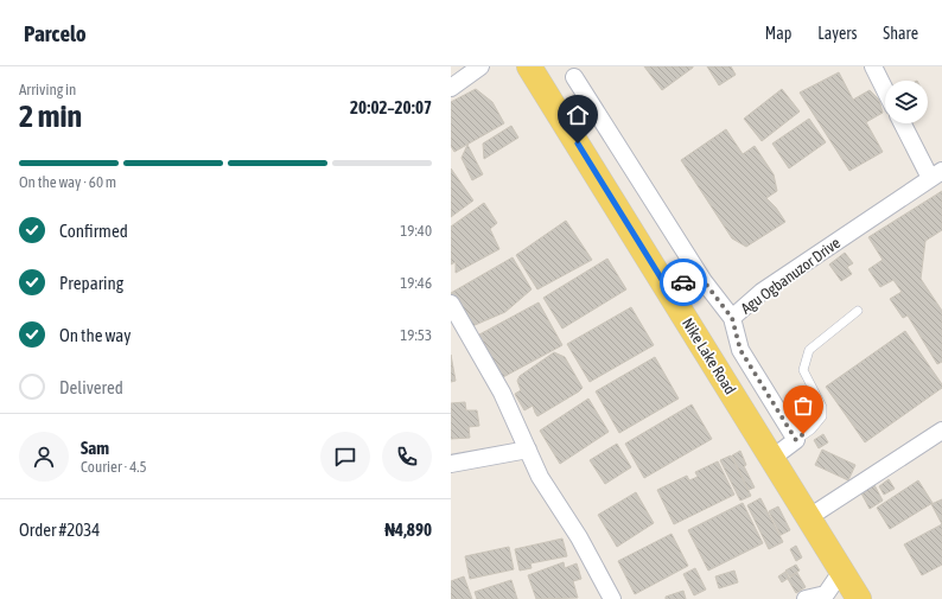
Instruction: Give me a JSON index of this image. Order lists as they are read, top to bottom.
{
  "streets": {
    "main road": ["Nike Lake Road"],
    "street": ["Agu Ogbanuzor Drive"]
  },
  "page": {
    "header": "Parcelo",
    "nav": ["Map", "Layers", "Share"],
    "heading": ["2 min", "Arriving in", "20:02–20:07"],
    "panel": [
      "Sam",
      "Courier · 4.5",
      "Order #2034",
      "₦4,890"
    ],
    "bar": "On the way · 60 m",
    "list": [
      ["Confirmed", "19:40"],
      ["Preparing", "19:46"],
      ["On the way", "19:53"],
      "Delivered"
    ]
  }
}
